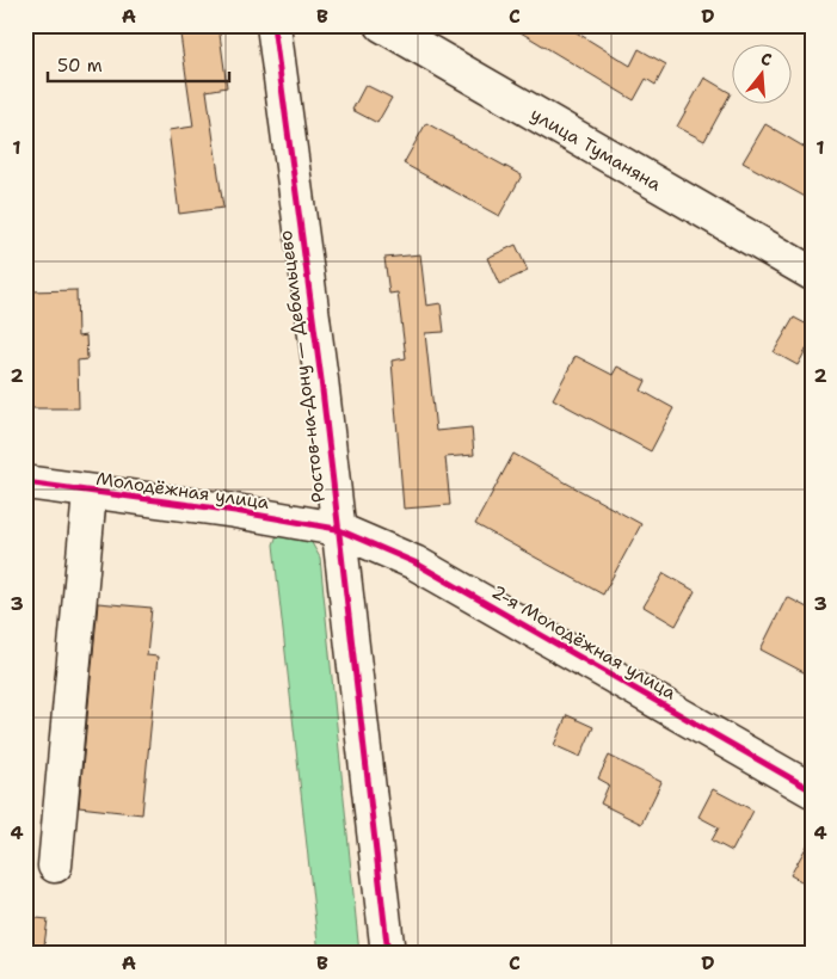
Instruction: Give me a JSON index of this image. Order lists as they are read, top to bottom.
{
  "streets": {
    "street": [
      "улица Туманяна",
      "Ростов-на-Дону — Дебальцево",
      "Молодёжная улица",
      "2-я Молодёжная улица"
    ]
  },
  "crossings": [
    ["Ростов-на-Дону — Дебальцево", "Молодёжная улица"],
    ["Ростов-на-Дону — Дебальцево", "2-я Молодёжная улица"],
    ["Молодёжная улица", "2-я Молодёжная улица"]
  ],
  "scale_bar": "50 m",
  "north": "top",
  "grid": {
    "columns": [
      "A",
      "B",
      "C",
      "D"
    ],
    "rows": [
      "1",
      "2",
      "3",
      "4"
    ]
  }
}
